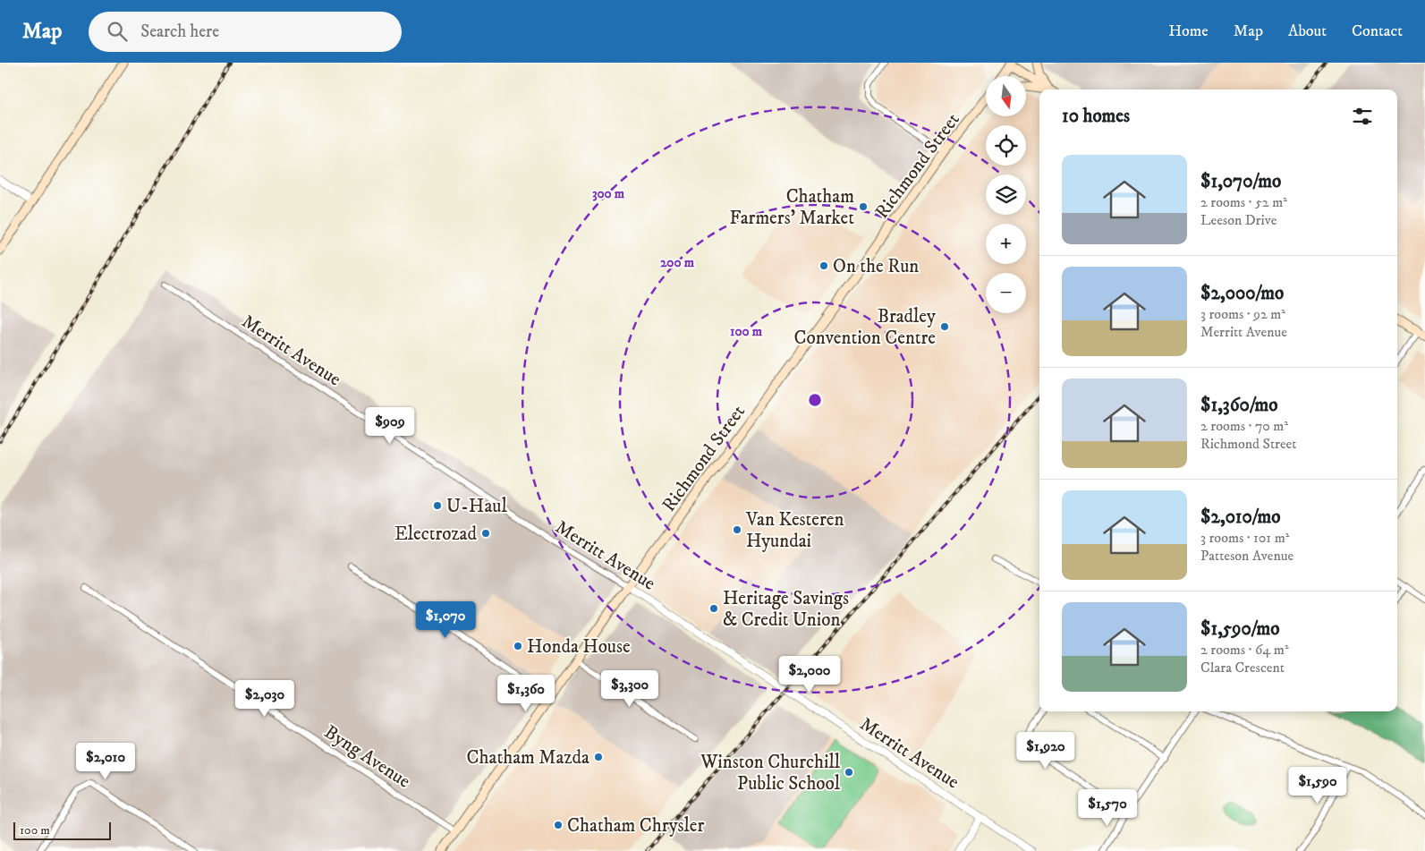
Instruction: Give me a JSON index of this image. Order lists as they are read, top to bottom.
{
  "streets": {
    "main road": ["Richmond Street"],
    "street": ["Merritt Avenue", "Byng Avenue"]
  },
  "crossings": [
    ["Richmond Street", "Merritt Avenue"],
    ["Richmond Street", "Byng Avenue"]
  ],
  "places": [
    "Chatham Farmers' Market",
    "On the Run",
    "Bradley Convention Centre",
    "U-Haul",
    "Van Kesteren Hyundai",
    "Electrozad",
    "Heritage Savings & Credit Union",
    "Honda House",
    "Chatham Mazda",
    "Winston Churchill Public School",
    "Chatham Chrysler"
  ],
  "scale_bar": "100 m",
  "north": "bottom",
  "page": {
    "header": "Map",
    "search": "Search here",
    "nav": [
      "Home",
      "Map",
      "About",
      "Contact"
    ],
    "map_buttons": ["+", "−"],
    "heading": "10 homes",
    "list": [
      {
        "name": "$1,070/mo",
        "note": "2 rooms · 52 m² · Leeson Drive"
      },
      {
        "name": "$2,000/mo",
        "note": "3 rooms · 92 m² · Merritt Avenue"
      },
      {
        "name": "$1,360/mo",
        "note": "2 rooms · 70 m² · Richmond Street"
      },
      {
        "name": "$2,010/mo",
        "note": "3 rooms · 101 m² · Patteson Avenue"
      },
      {
        "name": "$1,590/mo",
        "note": "2 rooms · 64 m² · Clara Crescent"
      }
    ],
    "price": [
      "$909",
      "$1,070",
      "$2,000",
      "$3,300",
      "$1,360",
      "$2,030",
      "$1,920",
      "$2,010",
      "$1,590",
      "$1,570"
    ],
    "scale": "100 m"
  },
  "rings": ["300 m", "200 m", "100 m"]
}
